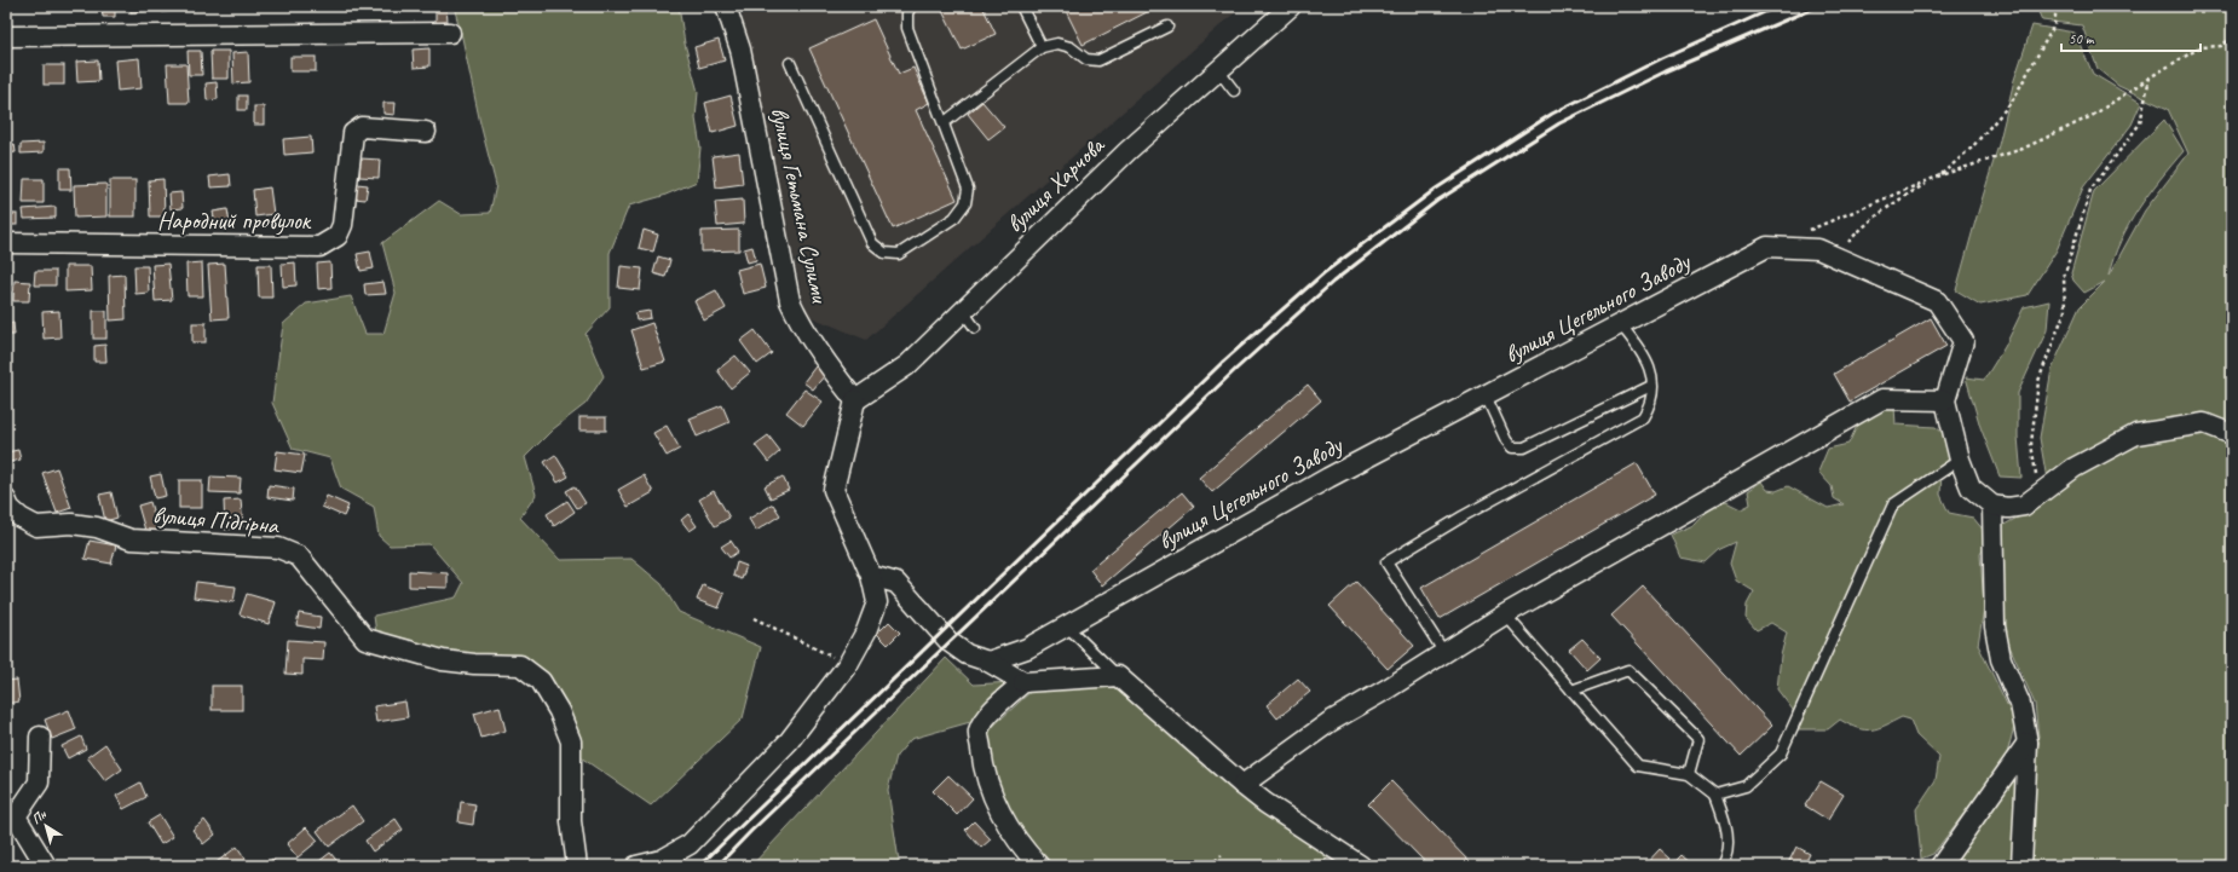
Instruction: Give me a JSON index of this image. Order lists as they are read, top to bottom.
{
  "streets": {
    "street": [
      "вулиця Харчова",
      "вулиця Гетьмана Сулими",
      "Народний провулок",
      "вулиця Цегельного Заводу",
      "вулиця Підгірна"
    ]
  },
  "crossings": [
    ["вулиця Харчова", "вулиця Гетьмана Сулими"]
  ],
  "scale_bar": "50 m",
  "north": "top left"
}
